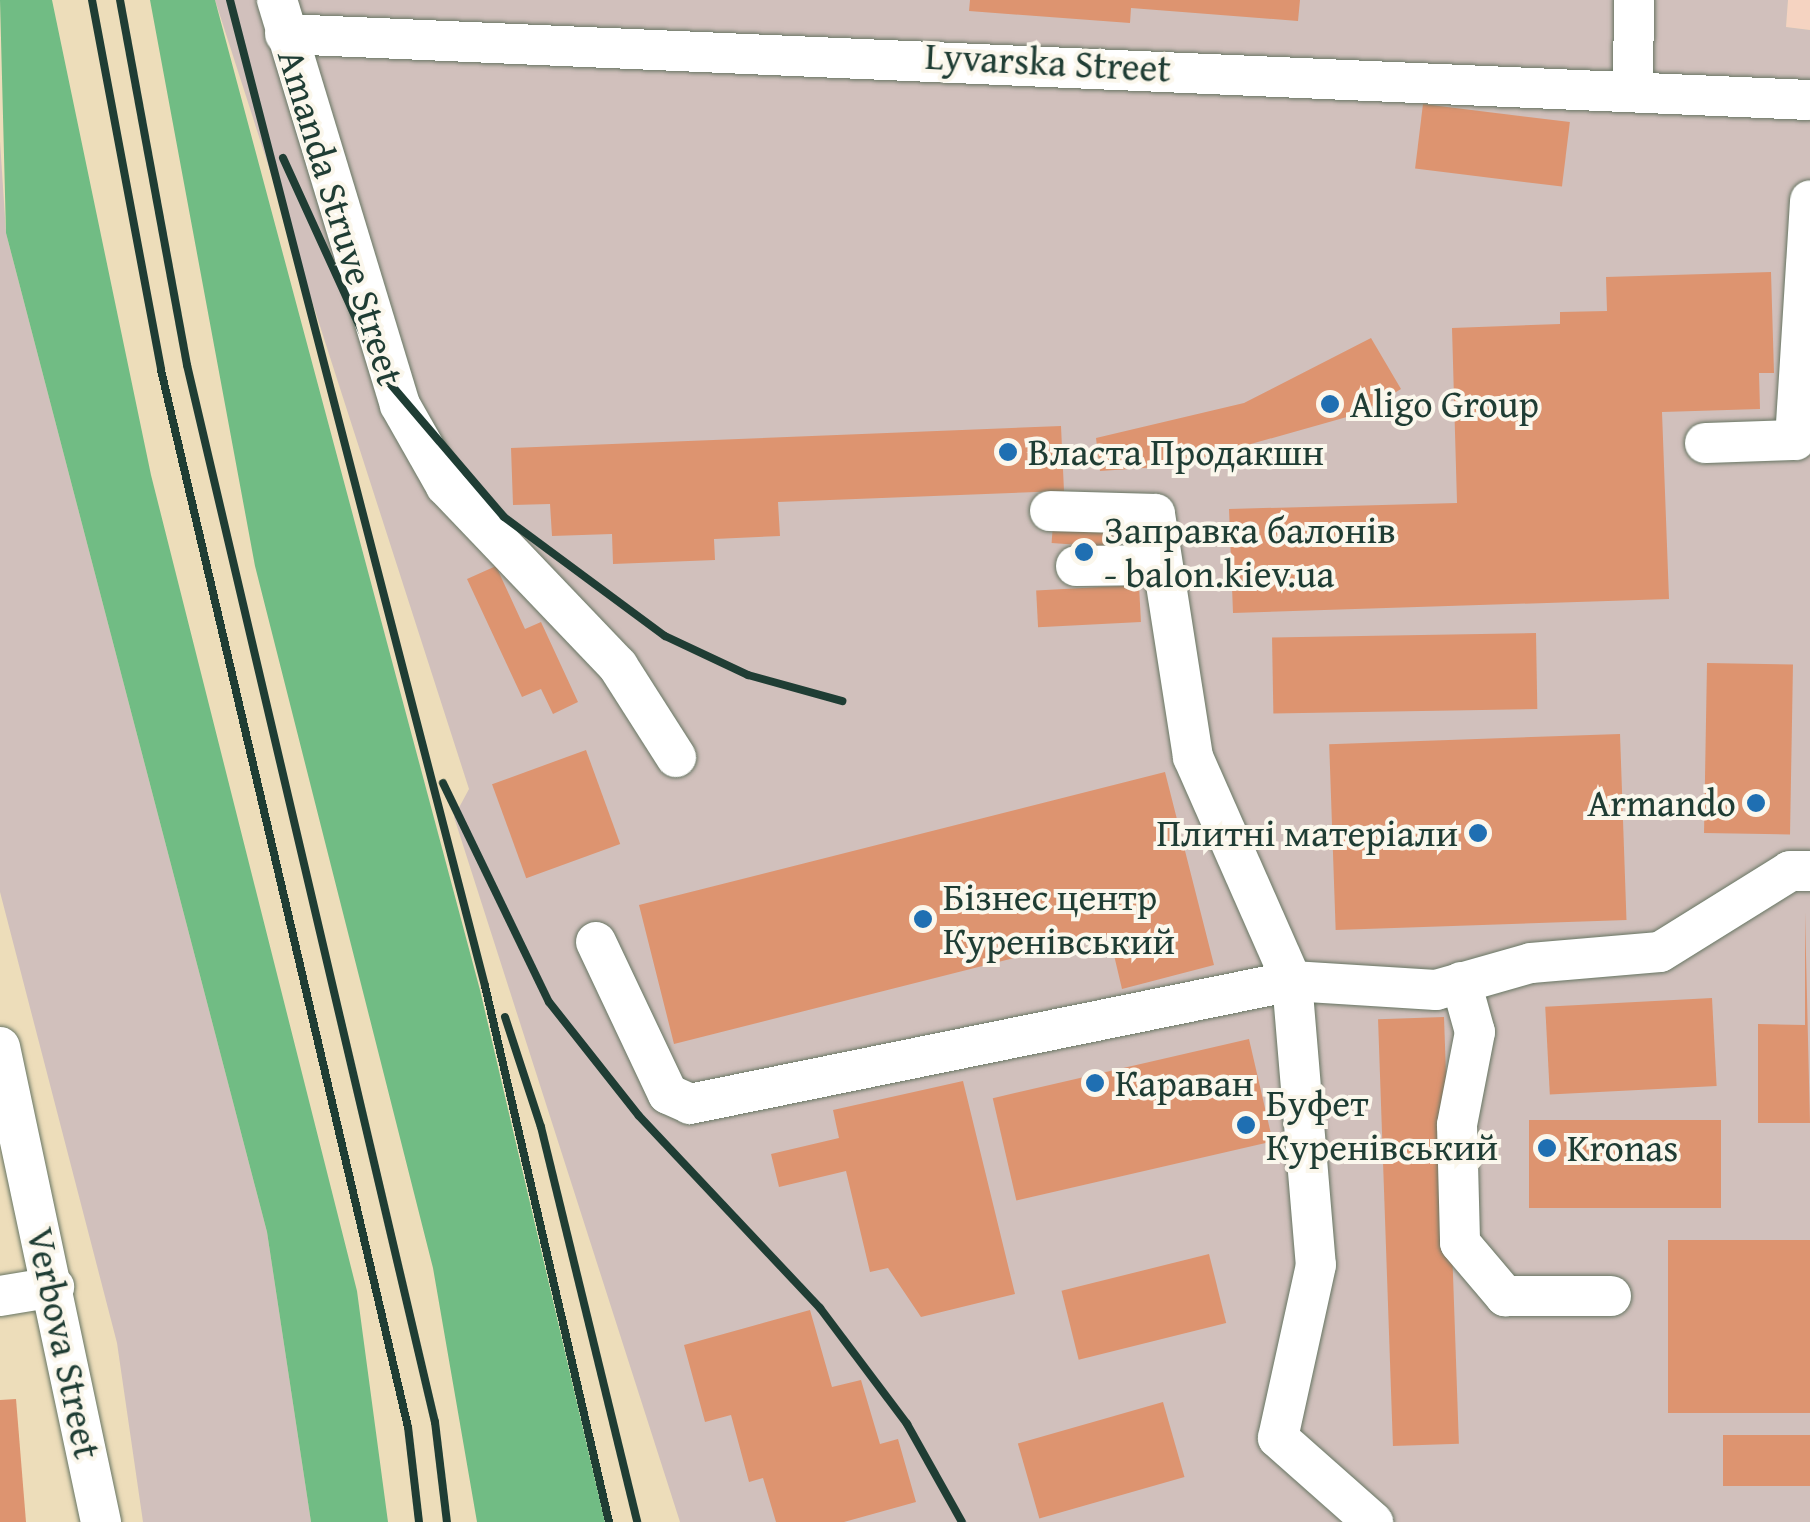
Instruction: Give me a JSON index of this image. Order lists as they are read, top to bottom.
{
  "streets": {
    "street": ["Lyvarska Street", "Amanda Struve Street", "Verbova Street"]
  },
  "crossings": [
    ["Lyvarska Street", "Amanda Struve Street"]
  ],
  "places": [
    "Aligo Group",
    "Власта Продакшн",
    "Заправка балонів - balon.kiev.ua",
    "Armando",
    "Плитні матеріали",
    "Бізнес центр Куренівський",
    "Караван",
    "Буфет Куренівський",
    "Kronas"
  ]
}
